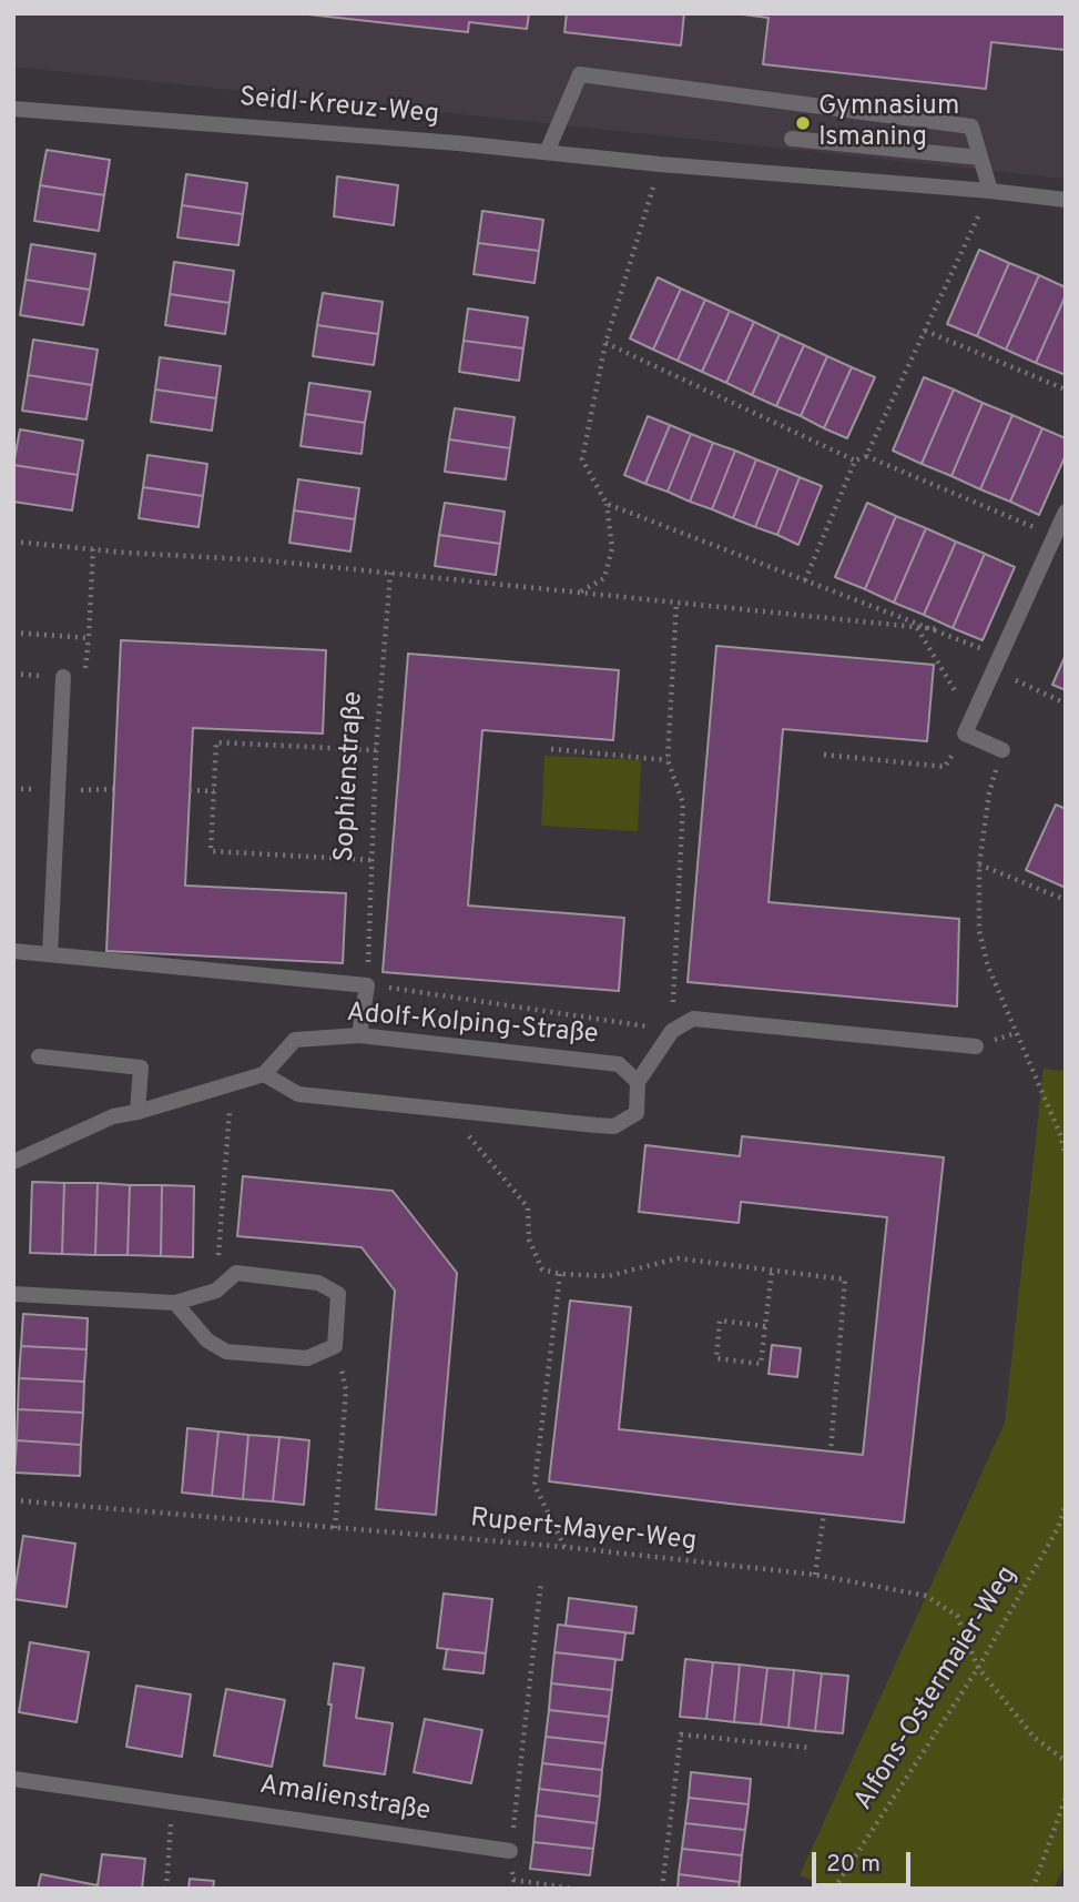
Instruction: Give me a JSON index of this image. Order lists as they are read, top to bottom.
{
  "streets": {
    "street": ["Seidl-Kreuz-Weg", "Adolf-Kolping-Straße", "Amalienstraße"],
    "path": ["Sophienstraße", "Rupert-Mayer-Weg", "Alfons-Ostermaier-Weg"]
  },
  "crossings": [
    ["Rupert-Mayer-Weg", "Alfons-Ostermaier-Weg"]
  ],
  "places": ["Gymnasium Ismaning"],
  "scale_bar": "20 m"
}
